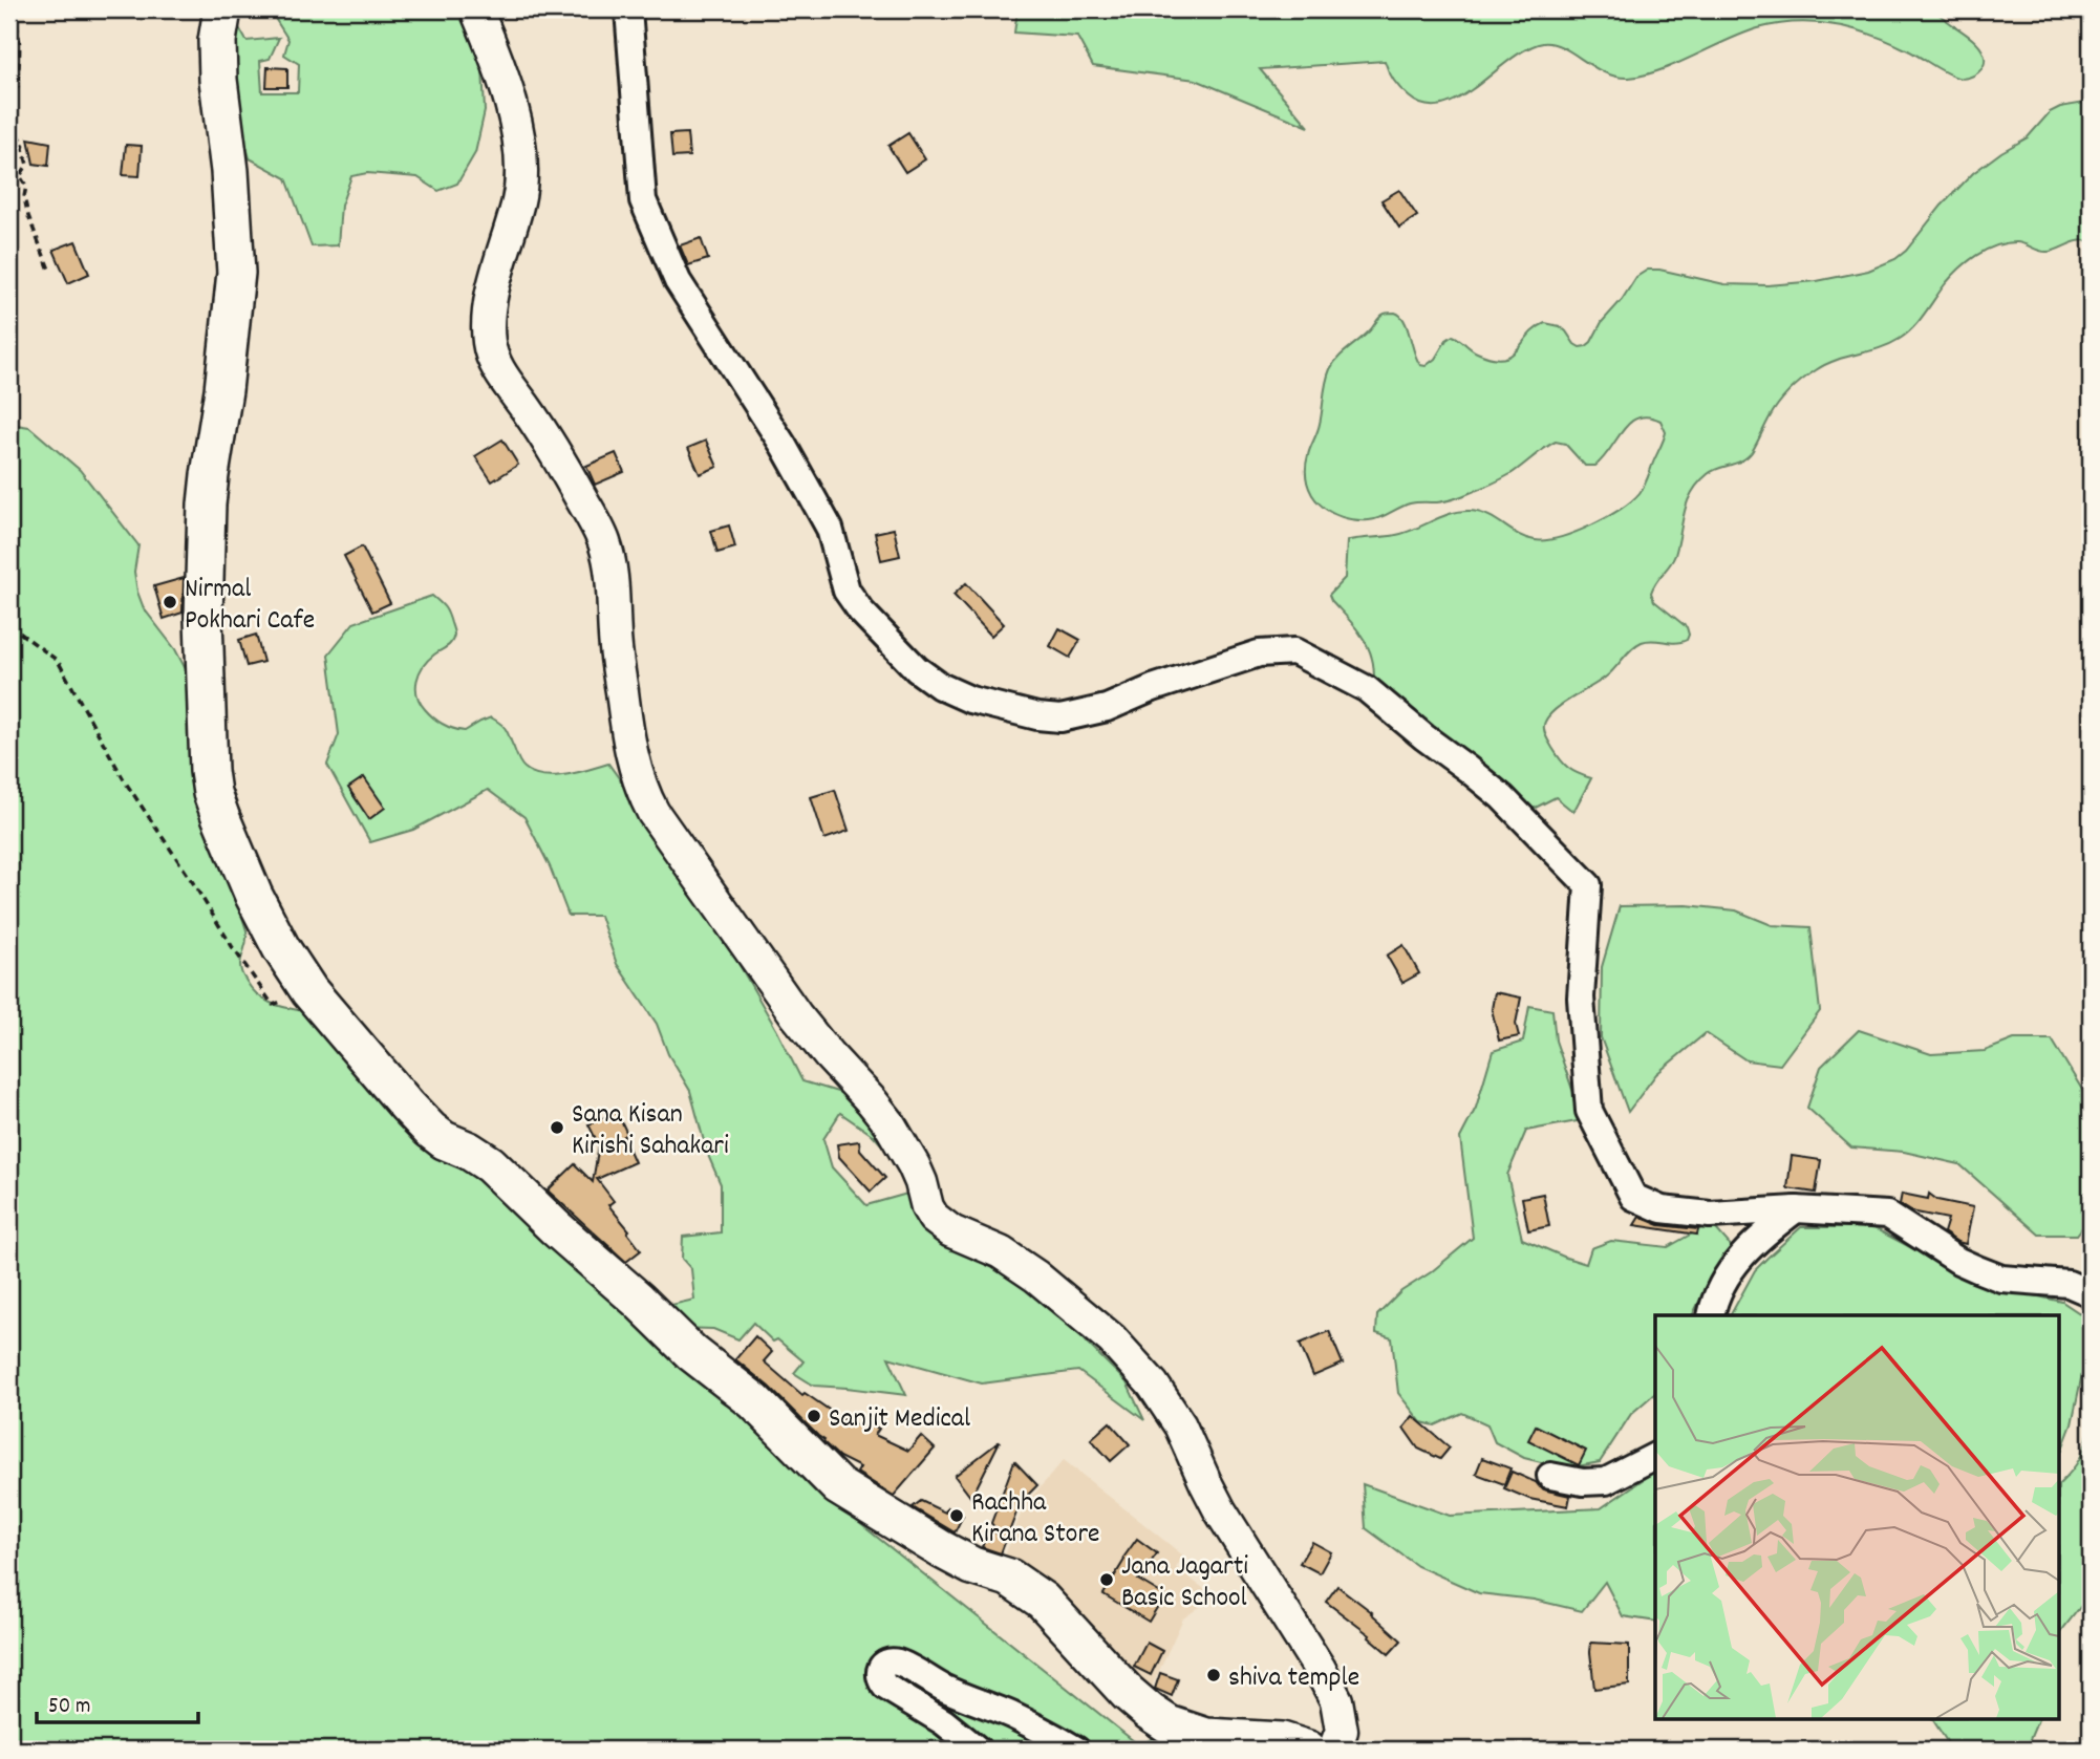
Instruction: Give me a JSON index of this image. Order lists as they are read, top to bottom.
{
  "places": [
    "Nirmal Pokhari Cafe",
    "Sana Kisan Kirishi Sahakari",
    "Sanjit Medical",
    "Rachha Kirana Store",
    "Jana Jagarti Basic School",
    "shiva temple"
  ],
  "scale_bar": "50 m"
}
